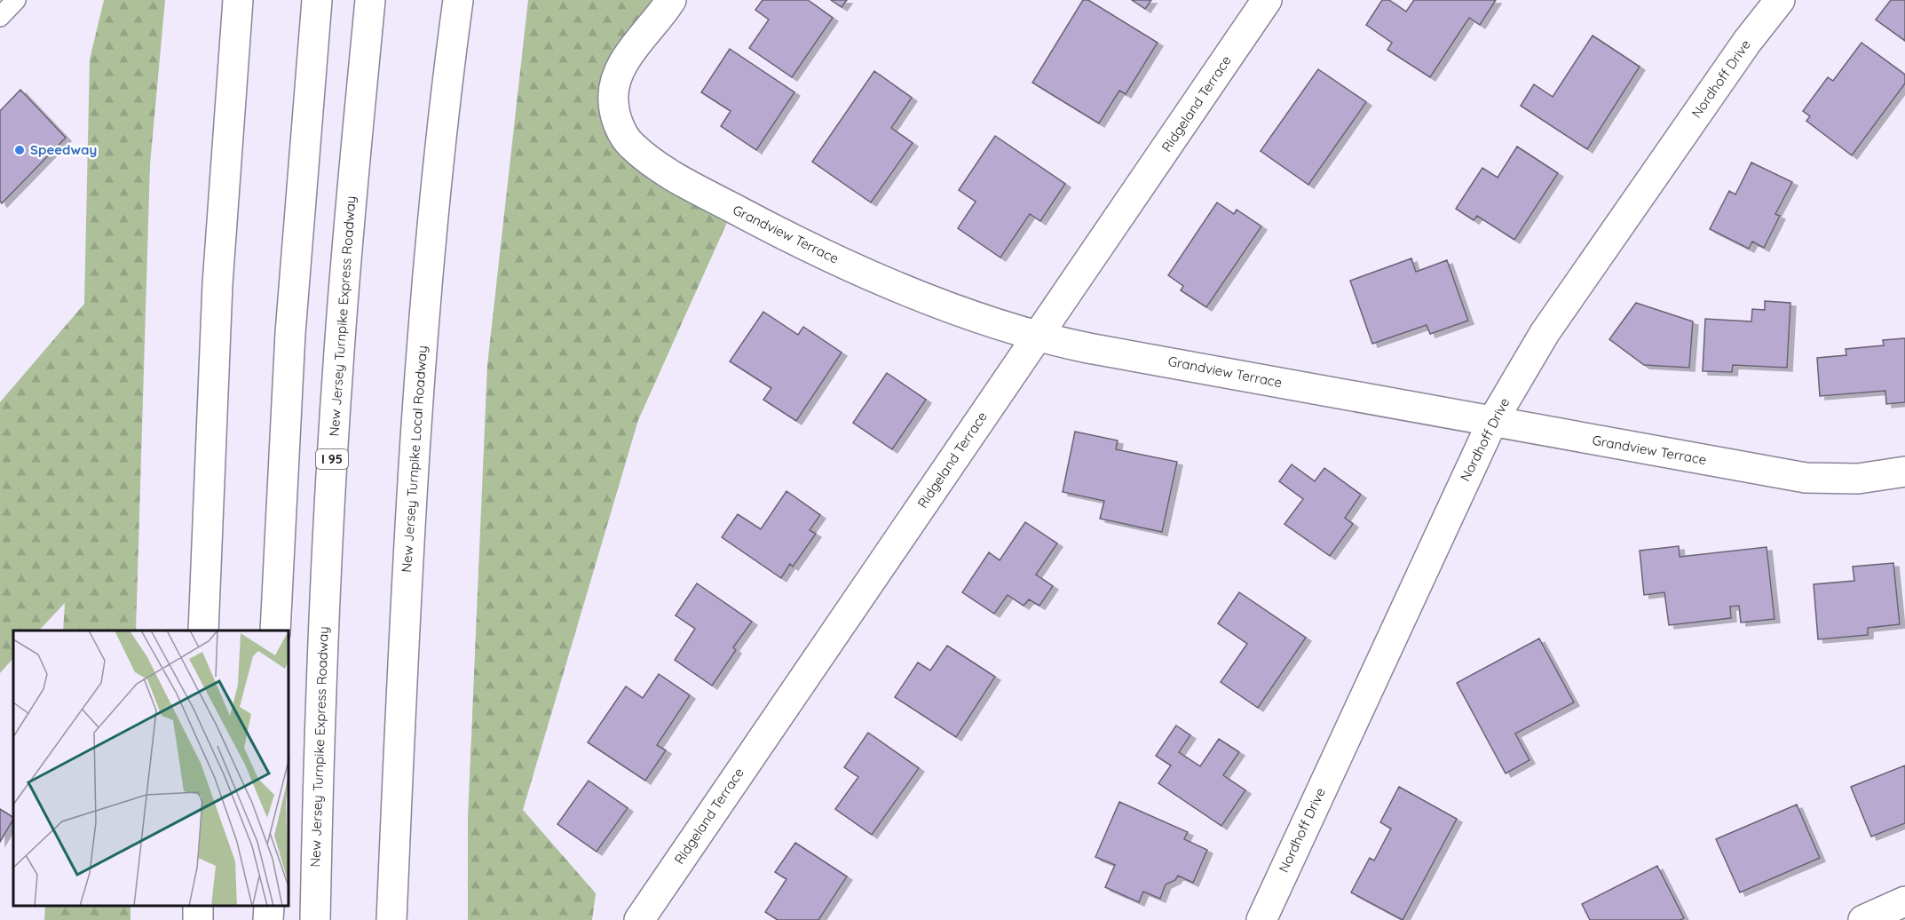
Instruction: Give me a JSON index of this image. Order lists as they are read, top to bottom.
{
  "streets": {
    "main road": [
      "Nordhoff Drive",
      "Ridgeland Terrace",
      "Grandview Terrace",
      "New Jersey Turnpike Express Roadway",
      "I 95",
      "New Jersey Turnpike Local Roadway"
    ]
  },
  "crossings": [
    ["Nordhoff Drive", "Grandview Terrace"],
    ["Ridgeland Terrace", "Grandview Terrace"]
  ],
  "places": ["Speedway"]
}
